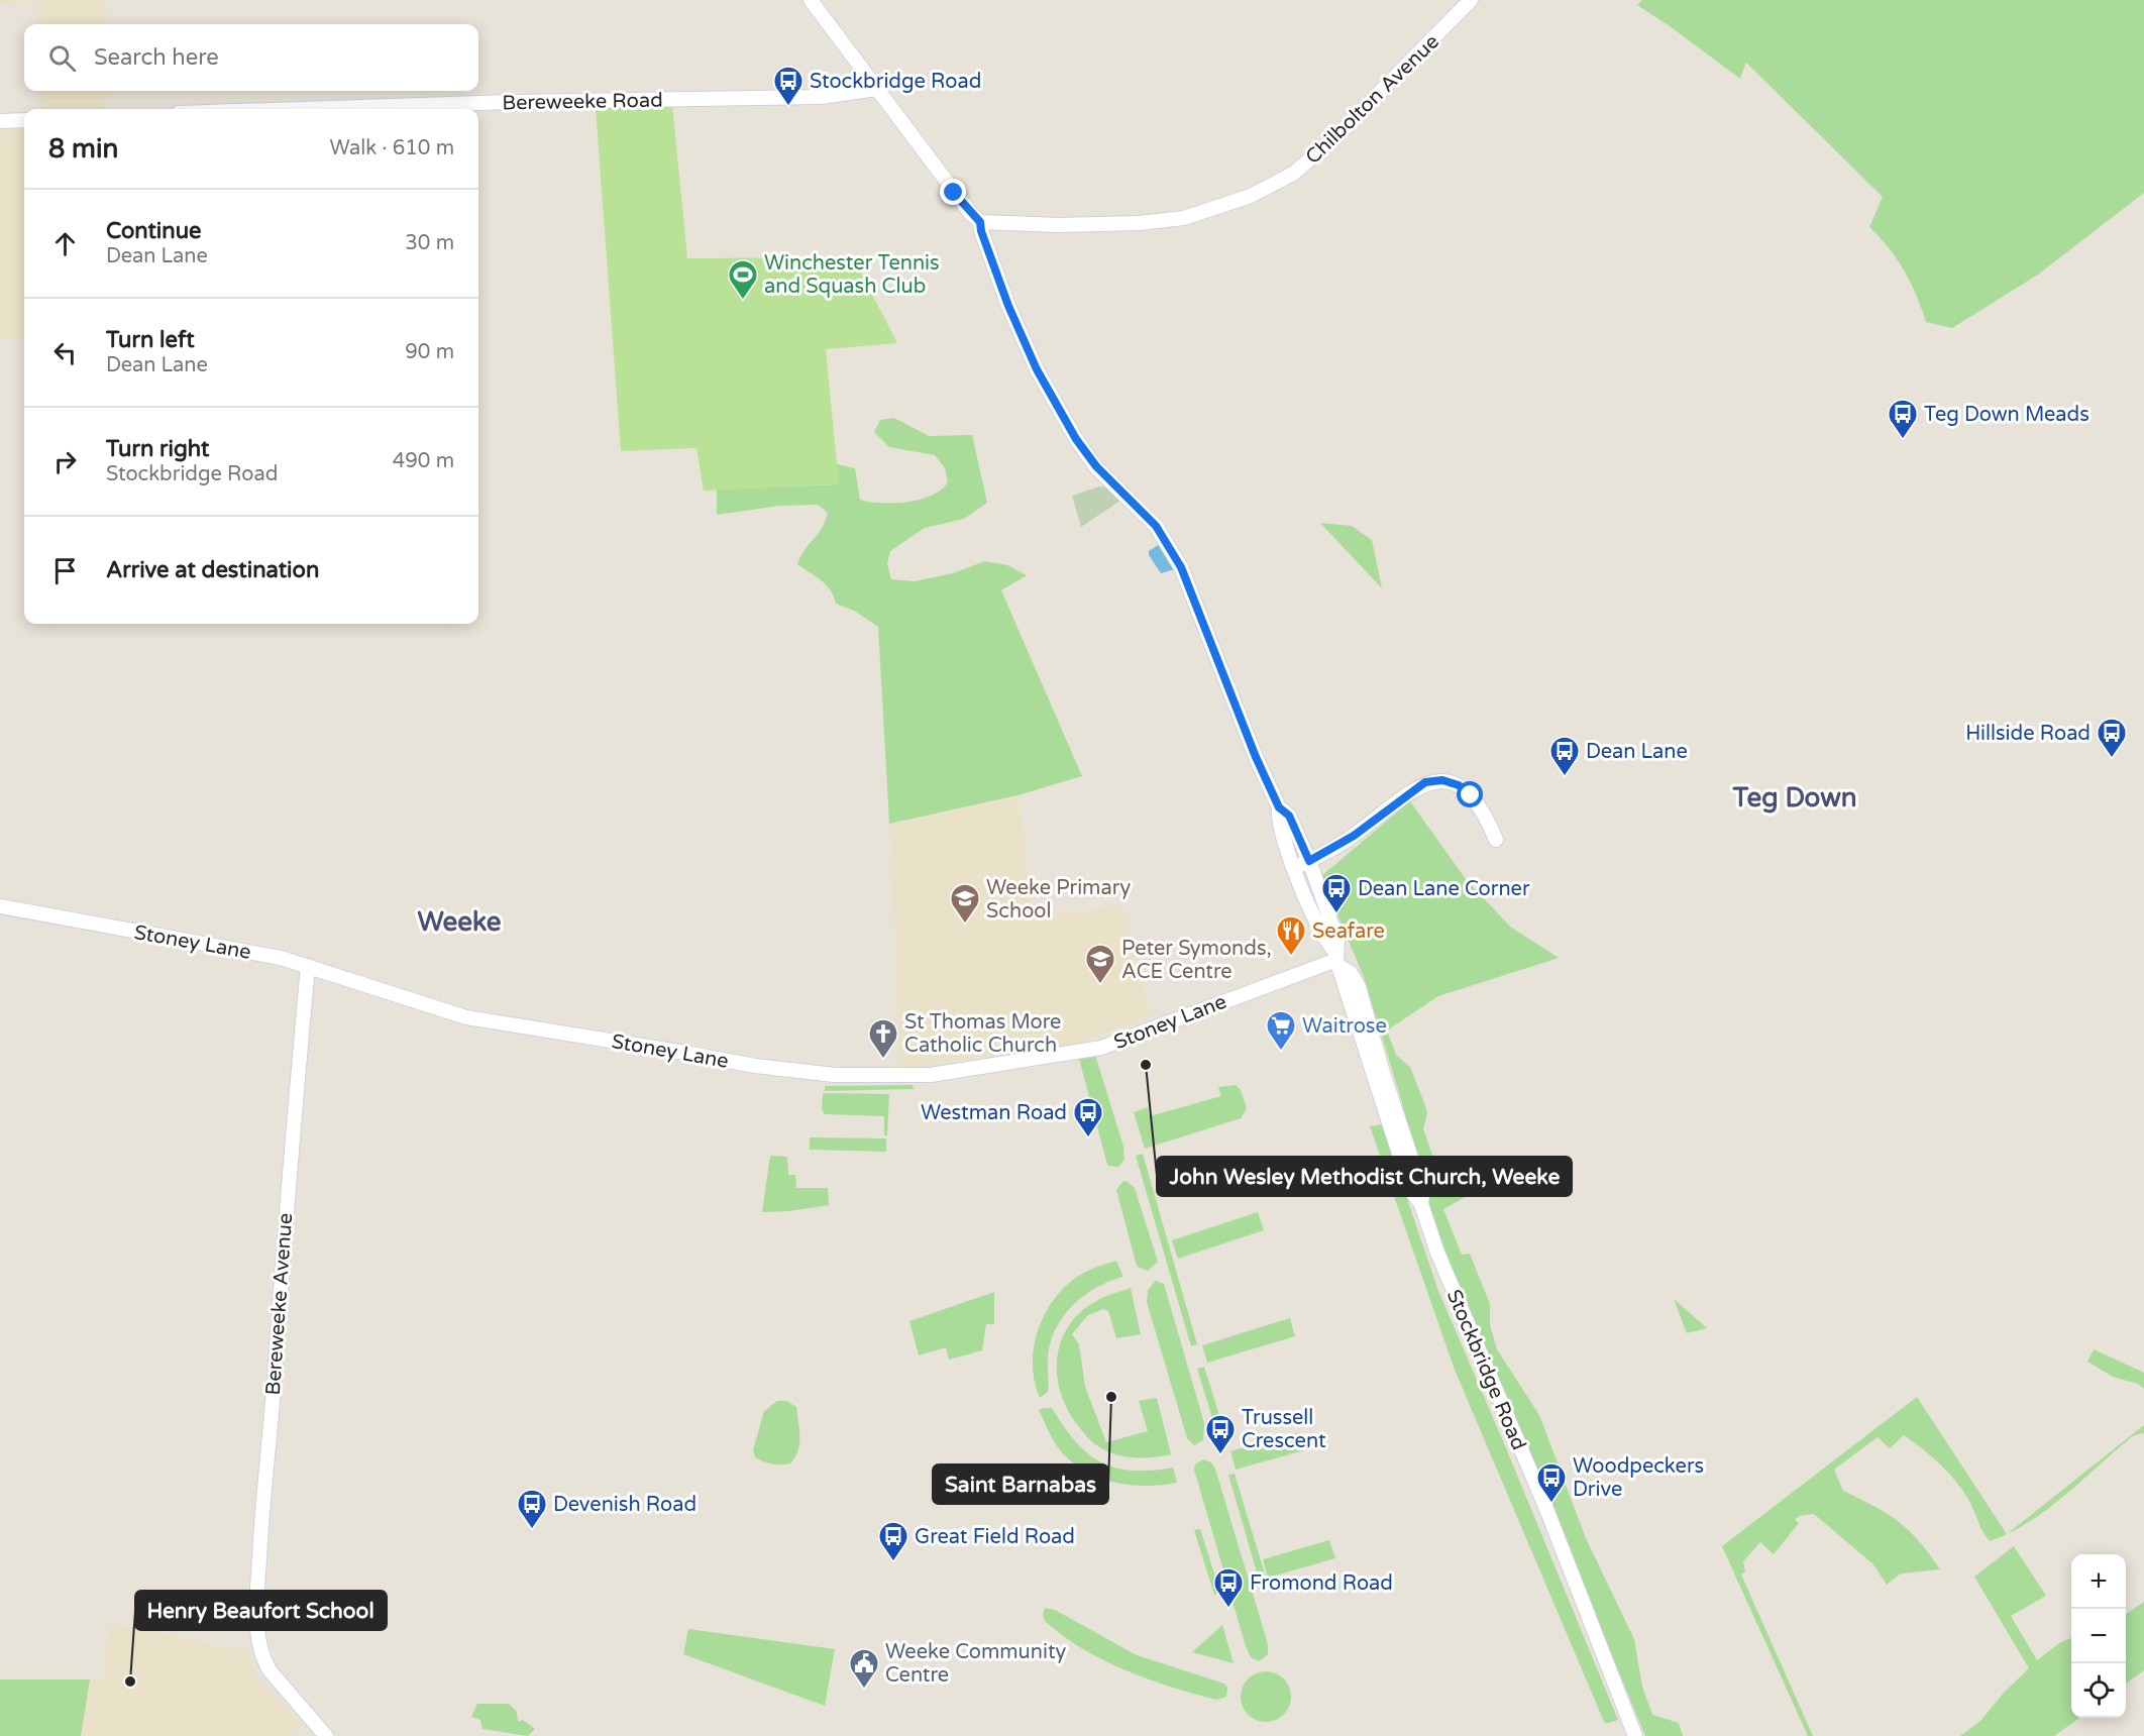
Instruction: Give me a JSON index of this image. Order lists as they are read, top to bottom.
{
  "streets": {
    "main road": [
      "Chilbolton Avenue",
      "Bereweeke Road",
      "Stoney Lane",
      "Bereweeke Avenue",
      "Stockbridge Road"
    ]
  },
  "crossings": [
    ["Chilbolton Avenue", "Stockbridge Road"],
    ["Bereweeke Road", "Stockbridge Road"],
    ["Stoney Lane", "Bereweeke Avenue"],
    ["Stoney Lane", "Stockbridge Road"]
  ],
  "districts": ["Teg Down", "Weeke"],
  "places": {
    "bus stop": [
      "Stockbridge Road",
      "Teg Down Meads",
      "Hillside Road",
      "Dean Lane",
      "Dean Lane Corner",
      "Westman Road",
      "Trussell Crescent",
      "Woodpeckers Drive",
      "Devenish Road",
      "Great Field Road",
      "Fromond Road"
    ],
    "sports": ["Winchester Tennis and Squash Club"],
    "school or university": ["Weeke Primary School", "Peter Symonds, ACE Centre"],
    "restaurant": ["Seafare"],
    "supermarket": ["Waitrose"],
    "church": ["St Thomas More Catholic Church"],
    "other": ["John Wesley Methodist Church, Weeke", "Saint Barnabas", "Henry Beaufort School"],
    "public building": ["Weeke Community Centre"]
  },
  "page": {
    "search": "Search here",
    "heading": ["8 min", "Walk · 610 m"],
    "list": [
      ["Continue", "Dean Lane", "30 m"],
      ["Turn left", "Dean Lane", "90 m"],
      ["Turn right", "Stockbridge Road", "490 m"],
      "Arrive at destination"
    ],
    "map_buttons": ["+", "−"]
  }
}
